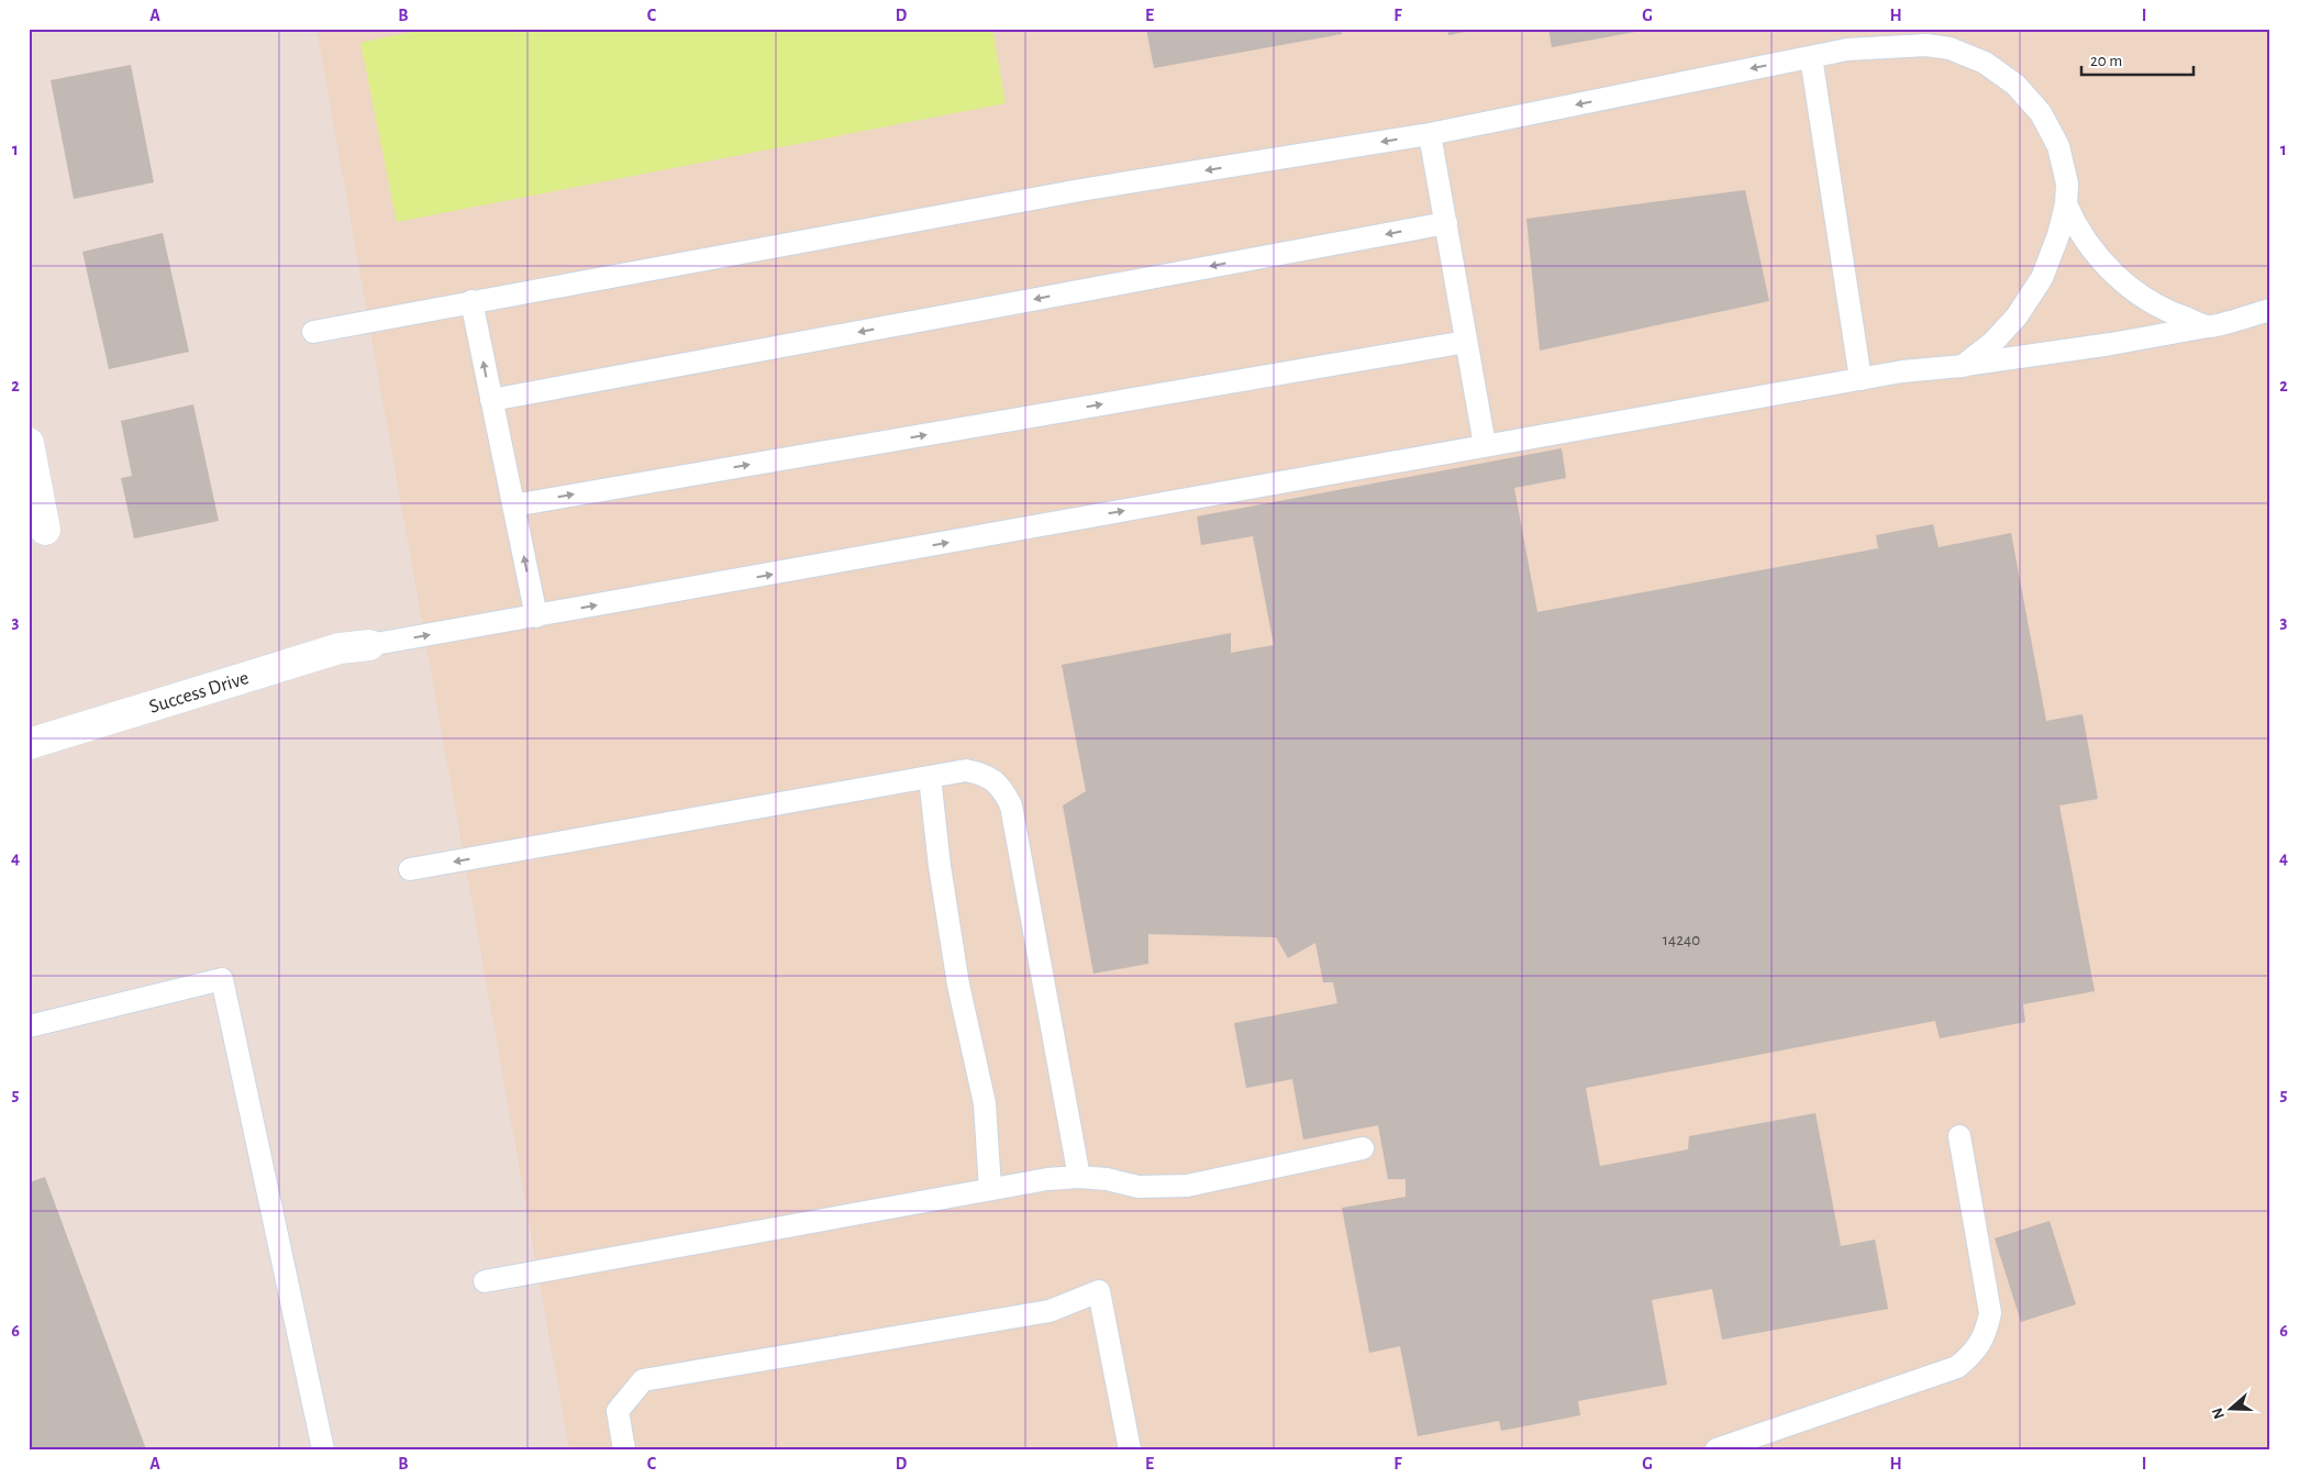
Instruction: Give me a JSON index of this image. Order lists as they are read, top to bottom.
{
  "streets": {
    "street": ["Success Drive"]
  },
  "house_numbers": ["14240"],
  "scale_bar": "20 m",
  "north": "left",
  "grid": {
    "columns": [
      "A",
      "B",
      "C",
      "D",
      "E",
      "F",
      "G",
      "H",
      "I"
    ],
    "rows": [
      "1",
      "2",
      "3",
      "4",
      "5",
      "6"
    ]
  }
}
